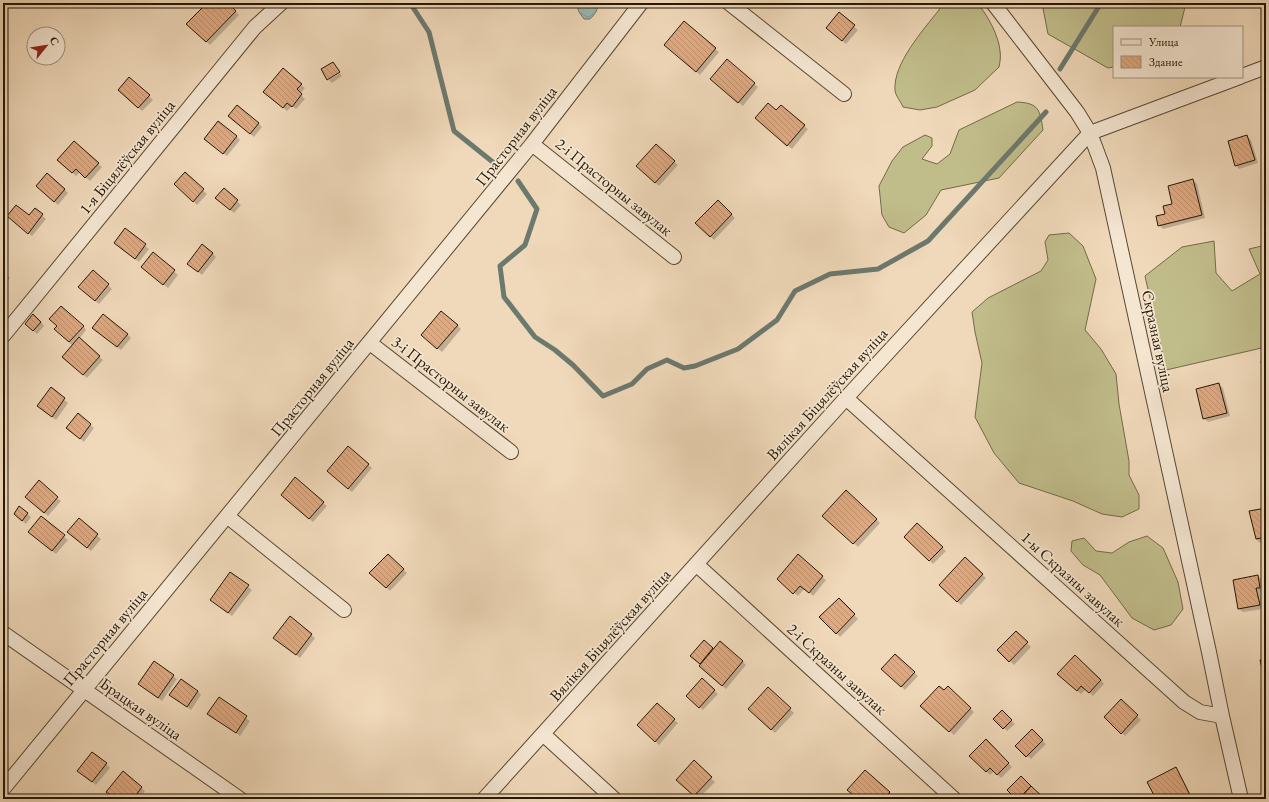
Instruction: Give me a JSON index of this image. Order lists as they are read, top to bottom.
{
  "streets": {
    "street": [
      "Прасторная вуліца",
      "1-я Біцялёўская вуліца",
      "2-і Прасторны завулак",
      "Скразная вуліца",
      "3-і Прасторны завулак",
      "Вялікая Біцялёўская вуліца",
      "1-ы Скразны завулак",
      "2-і Скразны завулак",
      "Брацкая вуліца"
    ]
  },
  "crossings": [
    ["Прасторная вуліца", "2-і Прасторны завулак"],
    ["Прасторная вуліца", "3-і Прасторны завулак"],
    ["Прасторная вуліца", "Брацкая вуліца"],
    ["Скразная вуліца", "Вялікая Біцялёўская вуліца"],
    ["Скразная вуліца", "1-ы Скразны завулак"],
    ["Вялікая Біцялёўская вуліца", "1-ы Скразны завулак"],
    ["Вялікая Біцялёўская вуліца", "2-і Скразны завулак"]
  ],
  "legend": ["Улица", "Здание"],
  "north": "top right"
}
